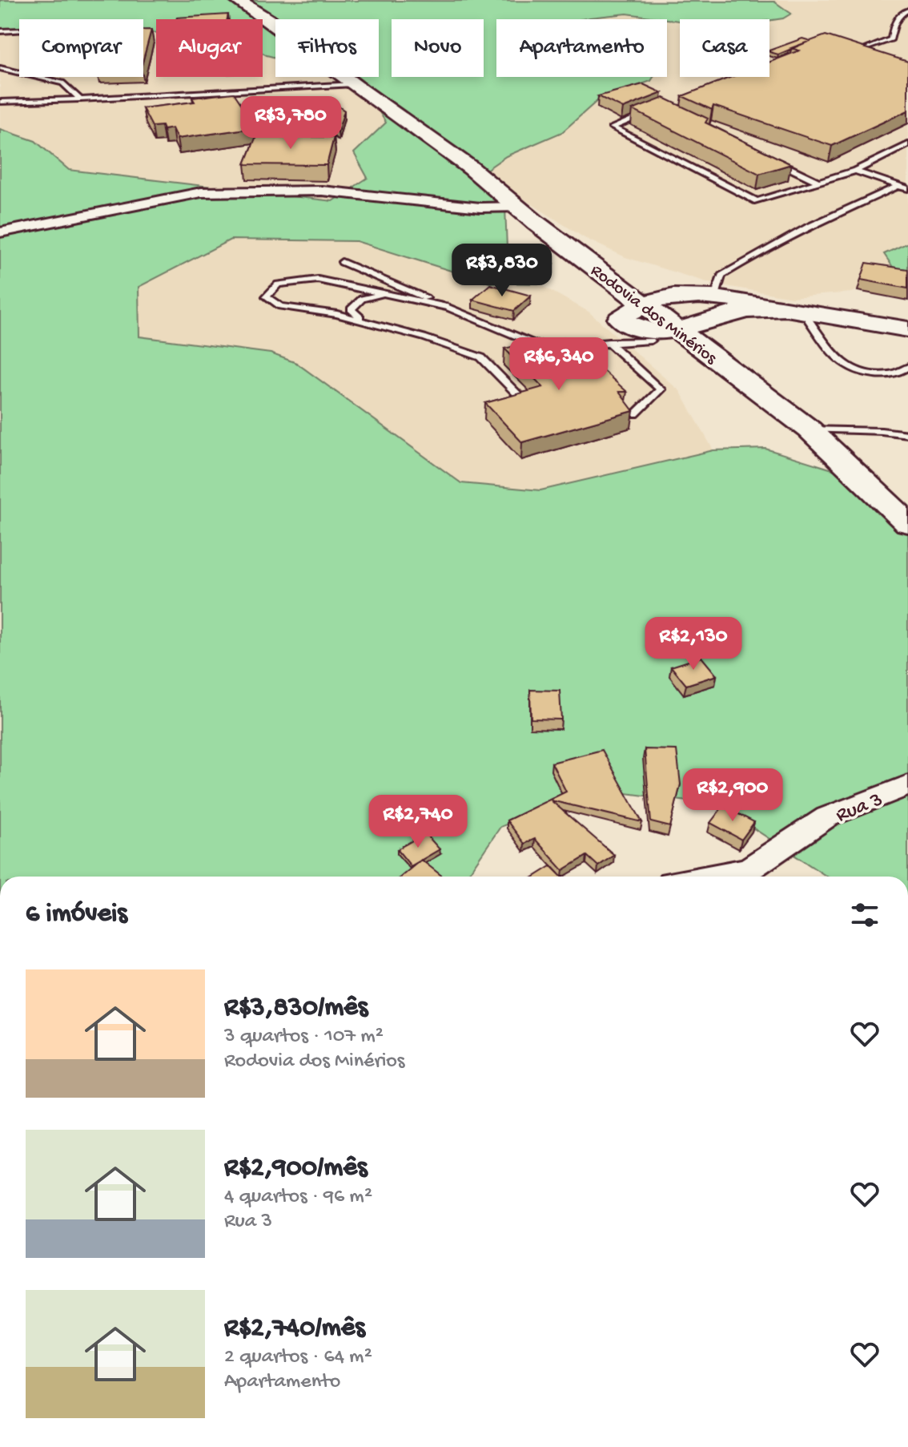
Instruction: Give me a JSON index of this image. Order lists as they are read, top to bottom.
{
  "streets": {
    "main road": ["Rodovia dos Minérios"],
    "street": ["Rua 3"]
  },
  "page": {
    "chip": [
      "Comprar",
      "Alugar",
      "Filtros",
      "Novo",
      "Apartamento",
      "Casa"
    ],
    "price": [
      "R$3,780",
      "R$3,830",
      "R$6,340",
      "R$2,130",
      "R$2,900",
      "R$2,740"
    ],
    "heading": "6 imóveis",
    "list": [
      {
        "name": "R$3,830/mês",
        "note": "3 quartos · 107 m² · Rodovia dos Minérios"
      },
      {
        "name": "R$2,900/mês",
        "note": "4 quartos · 96 m² · Rua 3"
      },
      {
        "name": "R$2,740/mês",
        "note": "2 quartos · 64 m² · Apartamento"
      }
    ]
  }
}
